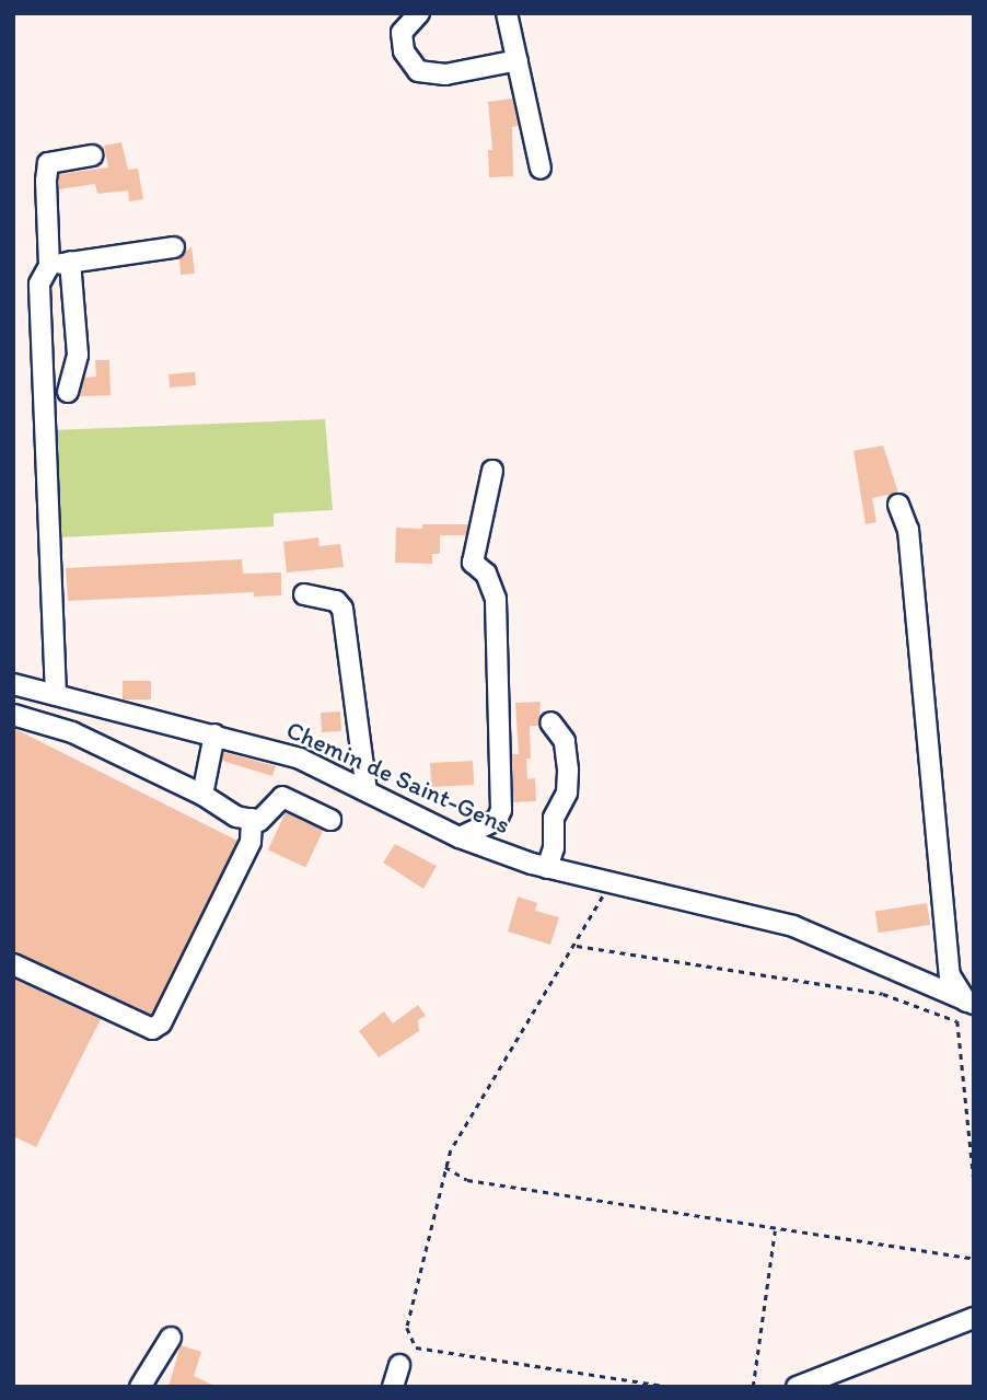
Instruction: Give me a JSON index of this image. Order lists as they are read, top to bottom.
{
  "streets": {
    "street": ["Chemin de Saint-Gens"]
  }
}
